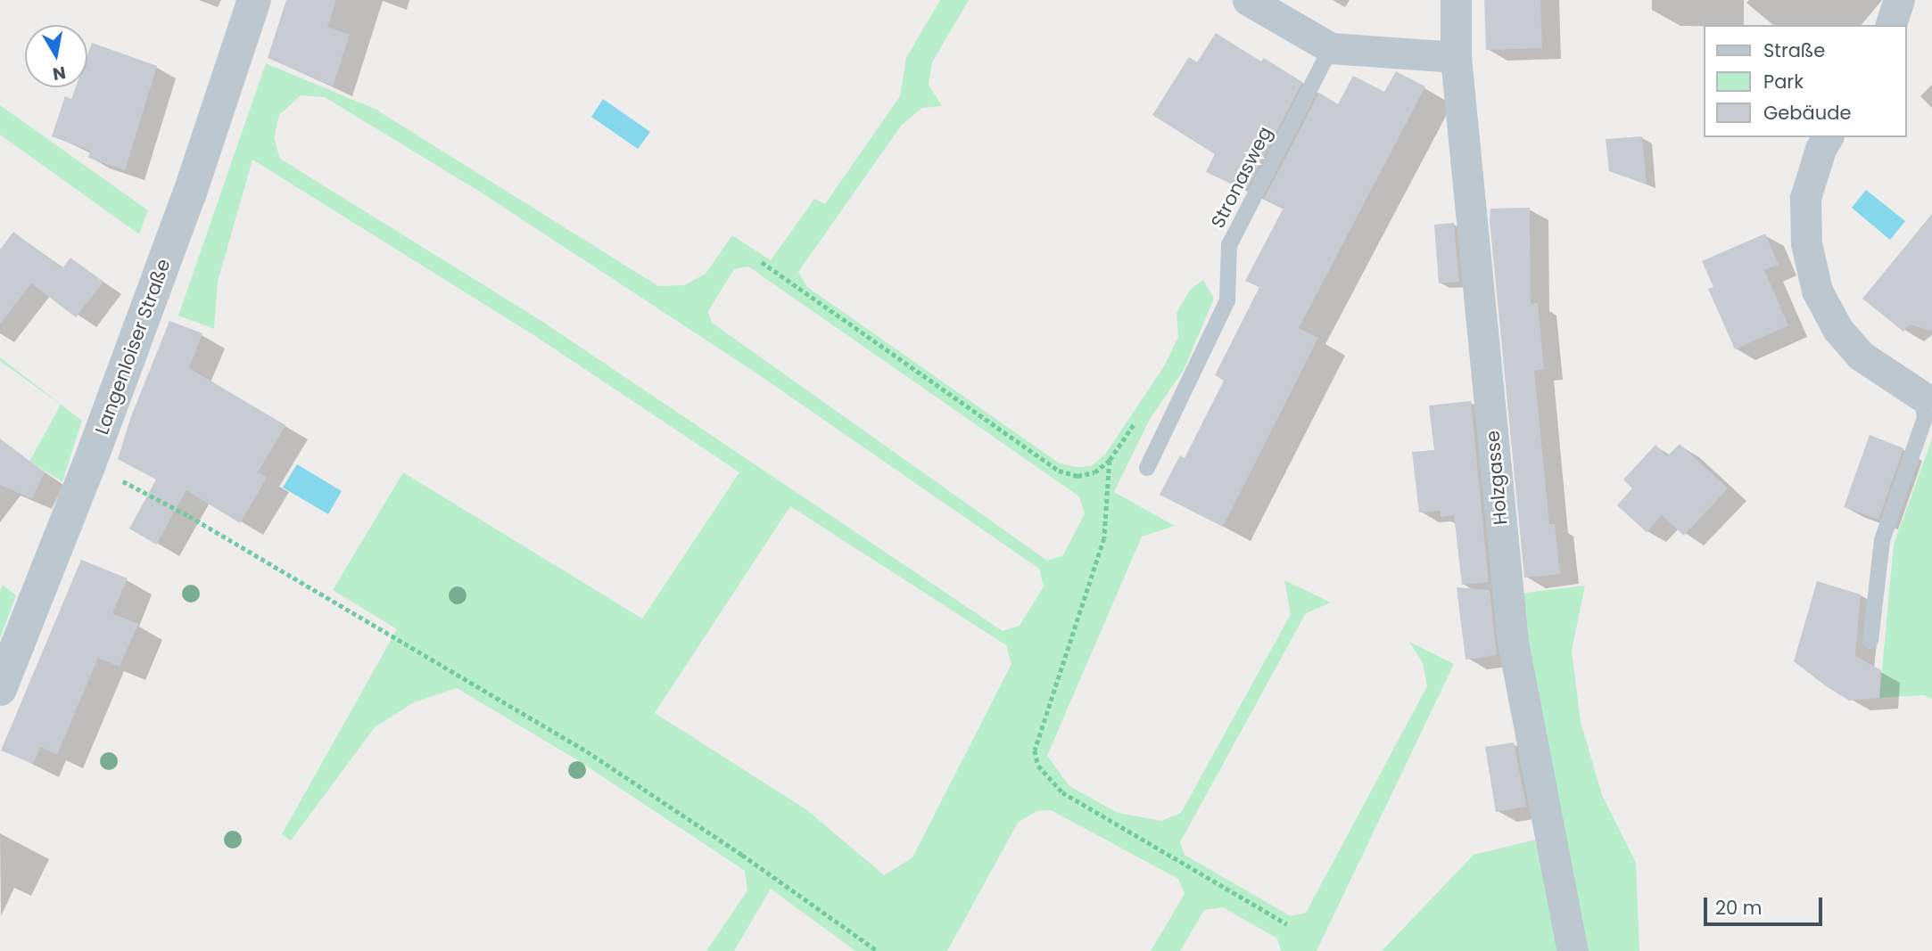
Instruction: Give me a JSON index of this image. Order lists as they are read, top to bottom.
{
  "streets": {
    "street": ["Langenloiser Straße", "Holzgasse"],
    "lane": ["Stronasweg"]
  },
  "legend": ["Straße", "Park", "Gebäude"],
  "scale_bar": "20 m",
  "north": "bottom"
}
